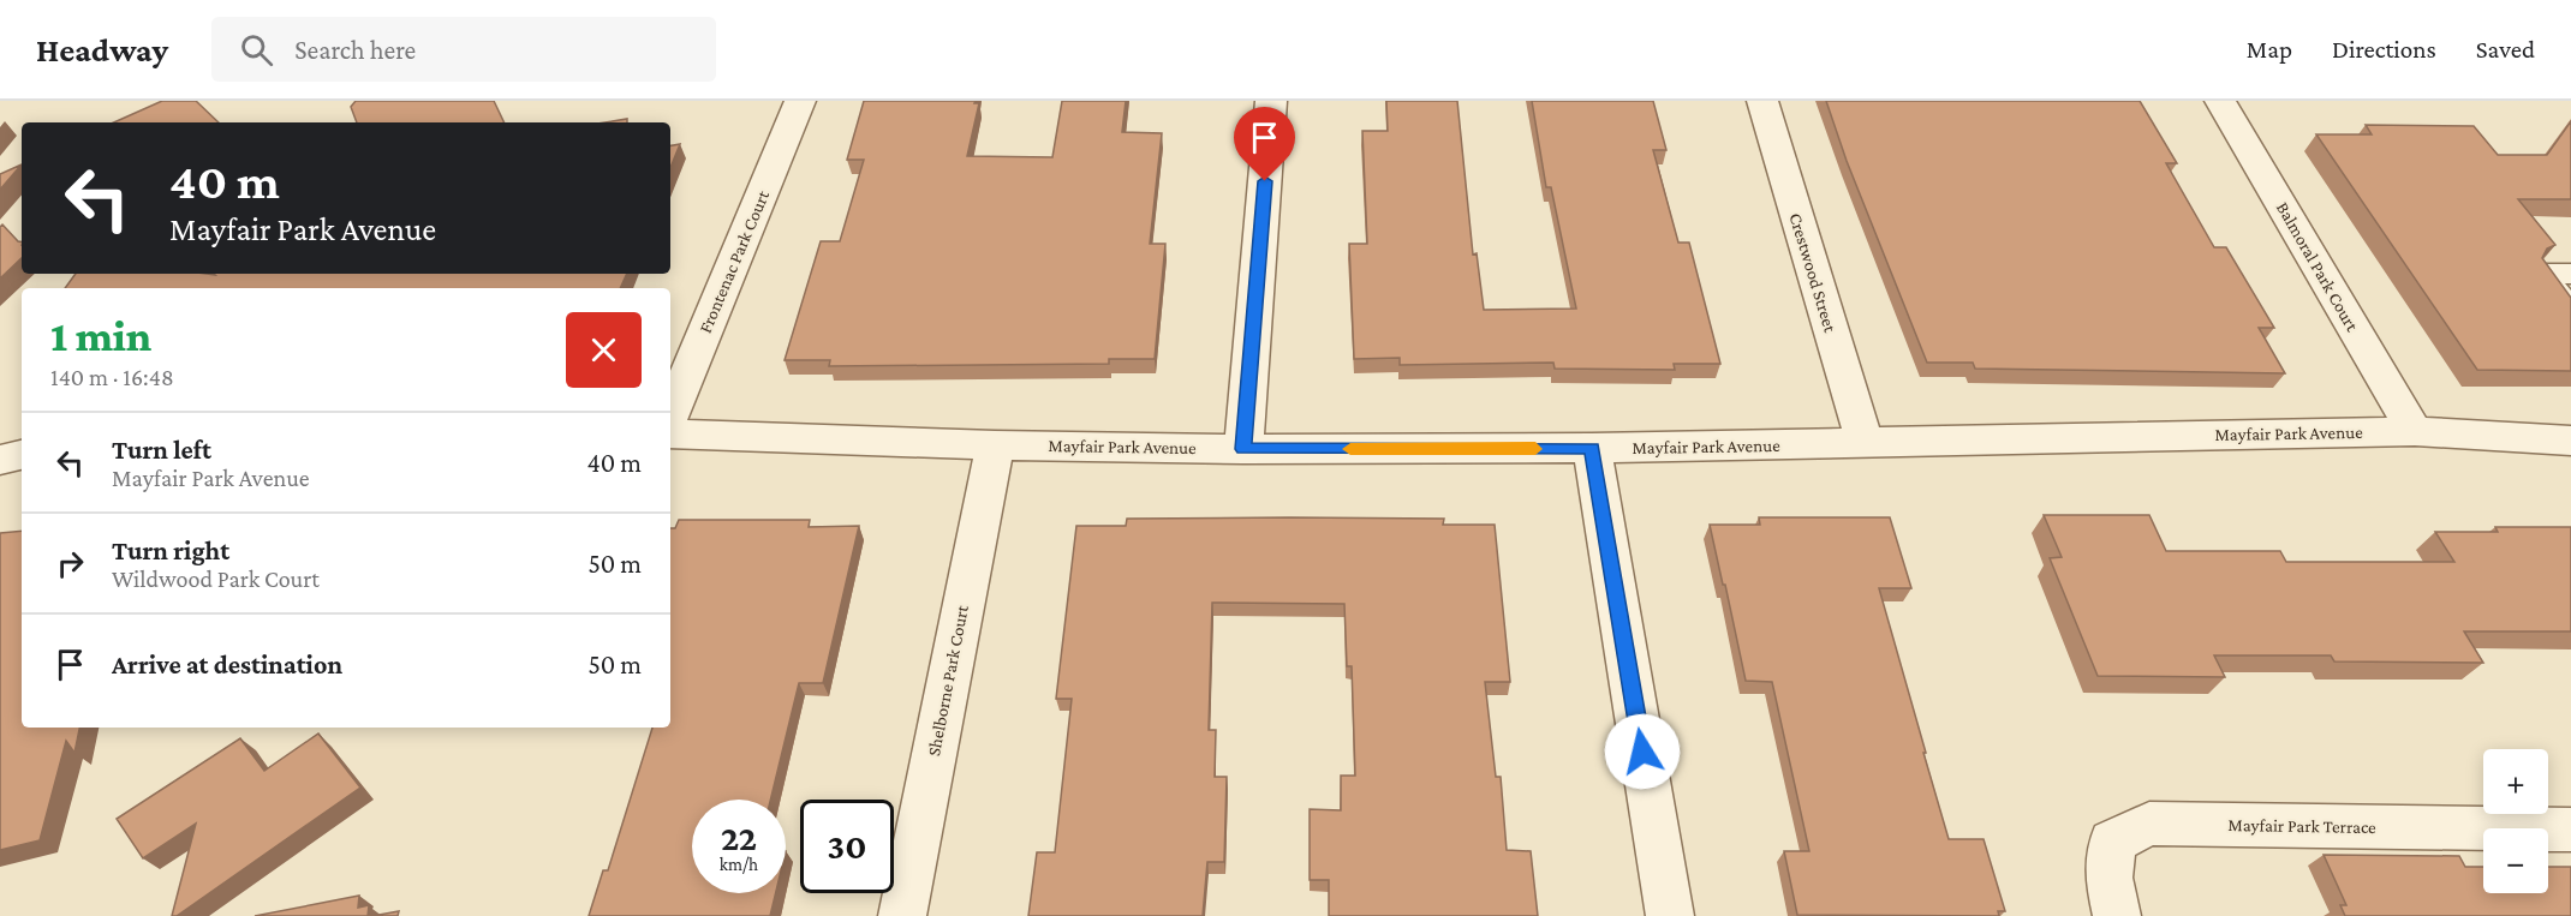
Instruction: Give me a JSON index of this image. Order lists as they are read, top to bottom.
{
  "streets": {
    "street": [
      "Frontenac Park Court",
      "Balmoral Park Court",
      "Crestwood Street",
      "Mayfair Park Avenue",
      "Shelborne Park Court",
      "Mayfair Park Terrace"
    ]
  },
  "crossings": [
    ["Balmoral Park Court", "Mayfair Park Avenue"],
    ["Crestwood Street", "Mayfair Park Avenue"],
    ["Mayfair Park Avenue", "Shelborne Park Court"]
  ],
  "page": {
    "header": "Headway",
    "search": "Search here",
    "nav": ["Map", "Directions", "Saved"],
    "turn": ["40 m", "Mayfair Park Avenue"],
    "heading": ["1 min", "140 m · 16:48"],
    "list": [
      {
        "name": "Turn left",
        "note": "Mayfair Park Avenue",
        "value": "40 m"
      },
      {
        "name": "Turn right",
        "note": "Wildwood Park Court",
        "value": "50 m"
      },
      {
        "name": "Arrive at destination",
        "value": "50 m"
      }
    ],
    "map_buttons": ["+", "−"],
    "speed": "22 km/h",
    "limit": "30"
  }
}
